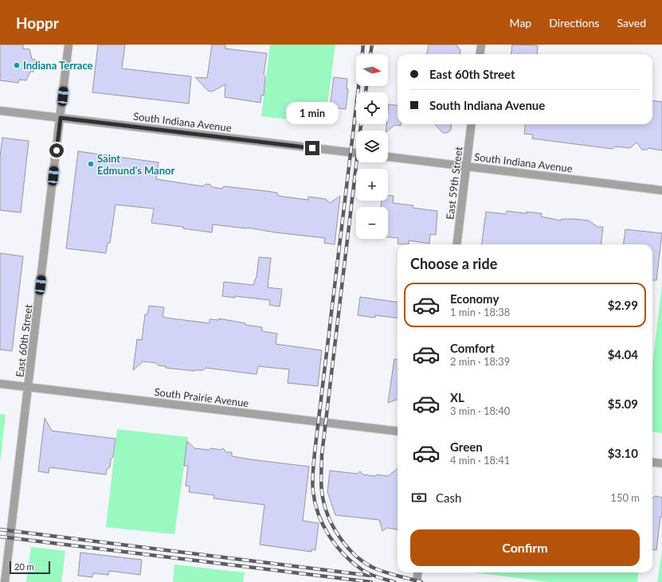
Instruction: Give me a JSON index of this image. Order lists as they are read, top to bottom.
{
  "streets": {
    "street": [
      "South Indiana Avenue",
      "East 59th Street",
      "East 60th Street",
      "South Prairie Avenue"
    ]
  },
  "crossings": [
    ["South Indiana Avenue", "East 59th Street"],
    ["South Indiana Avenue", "East 60th Street"],
    ["East 60th Street", "South Prairie Avenue"]
  ],
  "places": ["Indiana Terrace", "Saint Edmund's Manor"],
  "scale_bar": "20 m",
  "north": "right",
  "page": {
    "header": "Hoppr",
    "nav": ["Map", "Directions", "Saved"],
    "map_buttons": ["+", "−"],
    "banner": ["East 60th Street", "South Indiana Avenue"],
    "bubble": "1 min",
    "heading": "Choose a ride",
    "list": [
      {
        "name": "Economy",
        "note": "1 min · 18:38",
        "value": "$2.99"
      },
      {
        "name": "Comfort",
        "note": "2 min · 18:39",
        "value": "$4.04"
      },
      {
        "name": "XL",
        "note": "3 min · 18:40",
        "value": "$5.09"
      },
      {
        "name": "Green",
        "note": "4 min · 18:41",
        "value": "$3.10"
      }
    ],
    "pay": ["Cash", "150 m"],
    "buttons": "Confirm",
    "scale": "20 m"
  }
}
